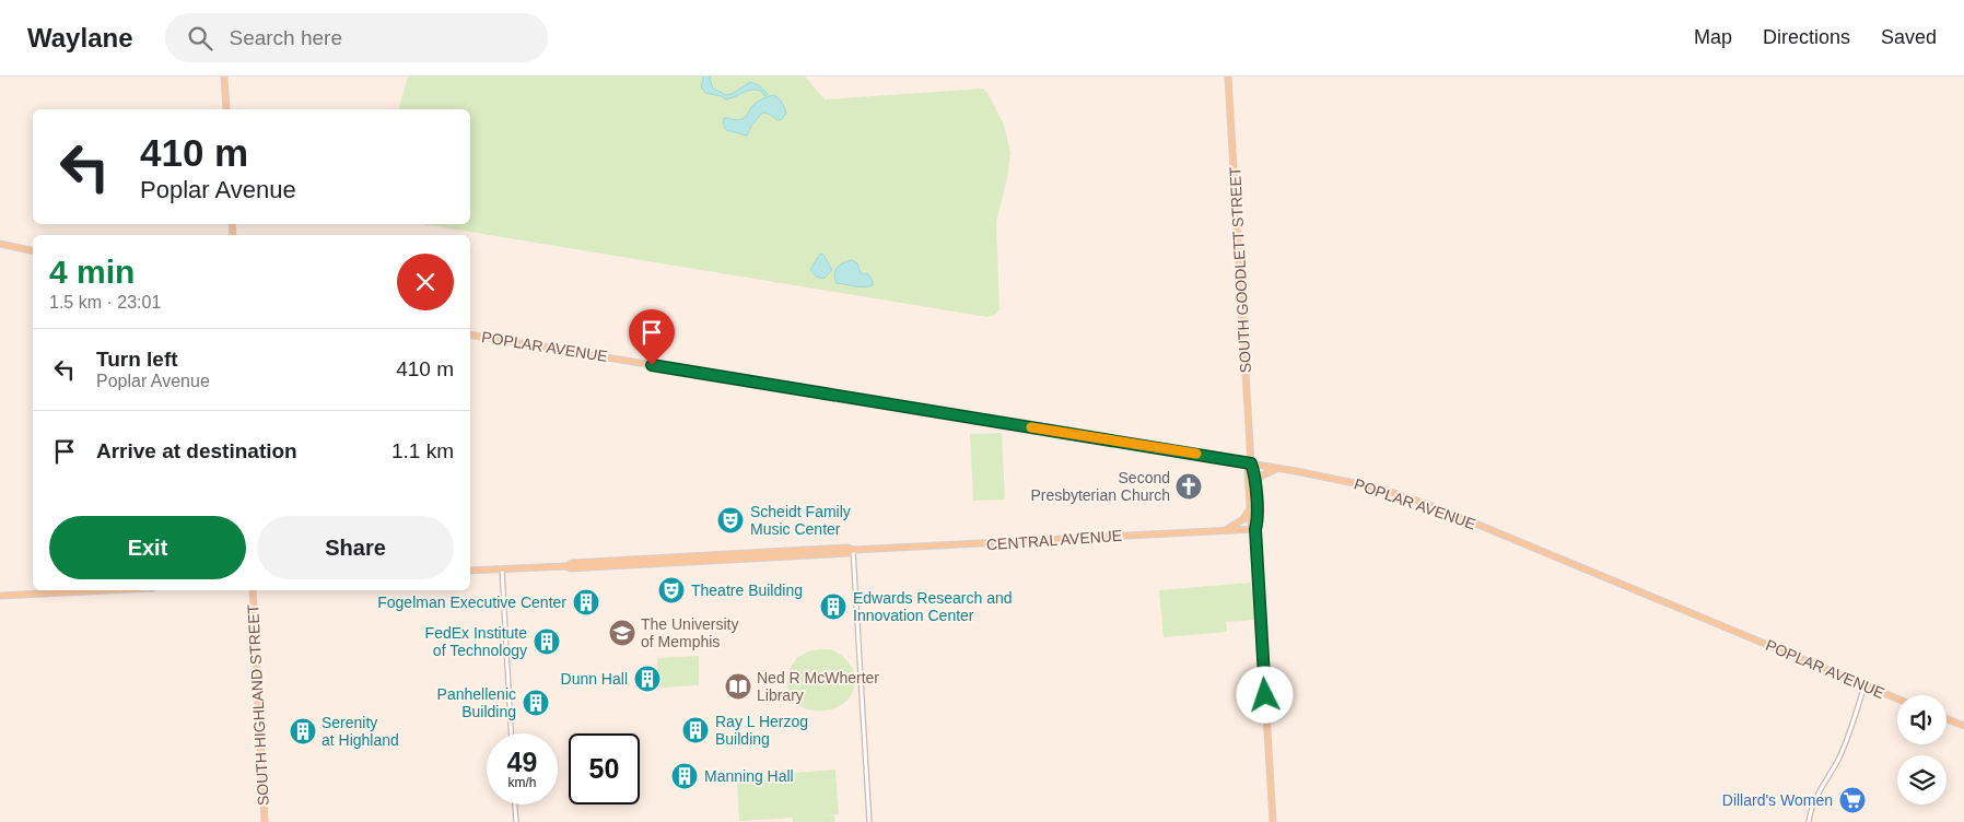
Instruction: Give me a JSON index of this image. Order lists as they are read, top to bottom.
{
  "streets": {
    "main road": [
      "SOUTH GOODLETT STREET",
      "POPLAR AVENUE",
      "CENTRAL AVENUE",
      "SOUTH HIGHLAND STREET"
    ]
  },
  "crossings": [
    ["SOUTH GOODLETT STREET", "POPLAR AVENUE"],
    ["SOUTH GOODLETT STREET", "CENTRAL AVENUE"]
  ],
  "places": {
    "church": ["Second Presbyterian Church"],
    "theatre": ["Scheidt Family Music Center", "Theatre Building"],
    "building": [
      "Fogelman Executive Center",
      "Edwards Research and Innovation Center",
      "FedEx Institute of Technology",
      "Dunn Hall",
      "Panhellenic Building",
      "Ray L Herzog Building",
      "Serenity at Highland",
      "Manning Hall"
    ],
    "school or university": ["The University of Memphis"],
    "library": ["Ned R McWherter Library"],
    "supermarket": ["Dillard's Women"]
  },
  "page": {
    "header": "Waylane",
    "search": "Search here",
    "nav": ["Map", "Directions", "Saved"],
    "turn": ["410 m", "Poplar Avenue"],
    "heading": ["4 min", "1.5 km · 23:01"],
    "list": [
      {
        "name": "Turn left",
        "note": "Poplar Avenue",
        "value": "410 m"
      },
      {
        "name": "Arrive at destination",
        "value": "1.1 km"
      }
    ],
    "buttons": ["Exit", "Share"],
    "speed": "49 km/h",
    "limit": "50"
  }
}
